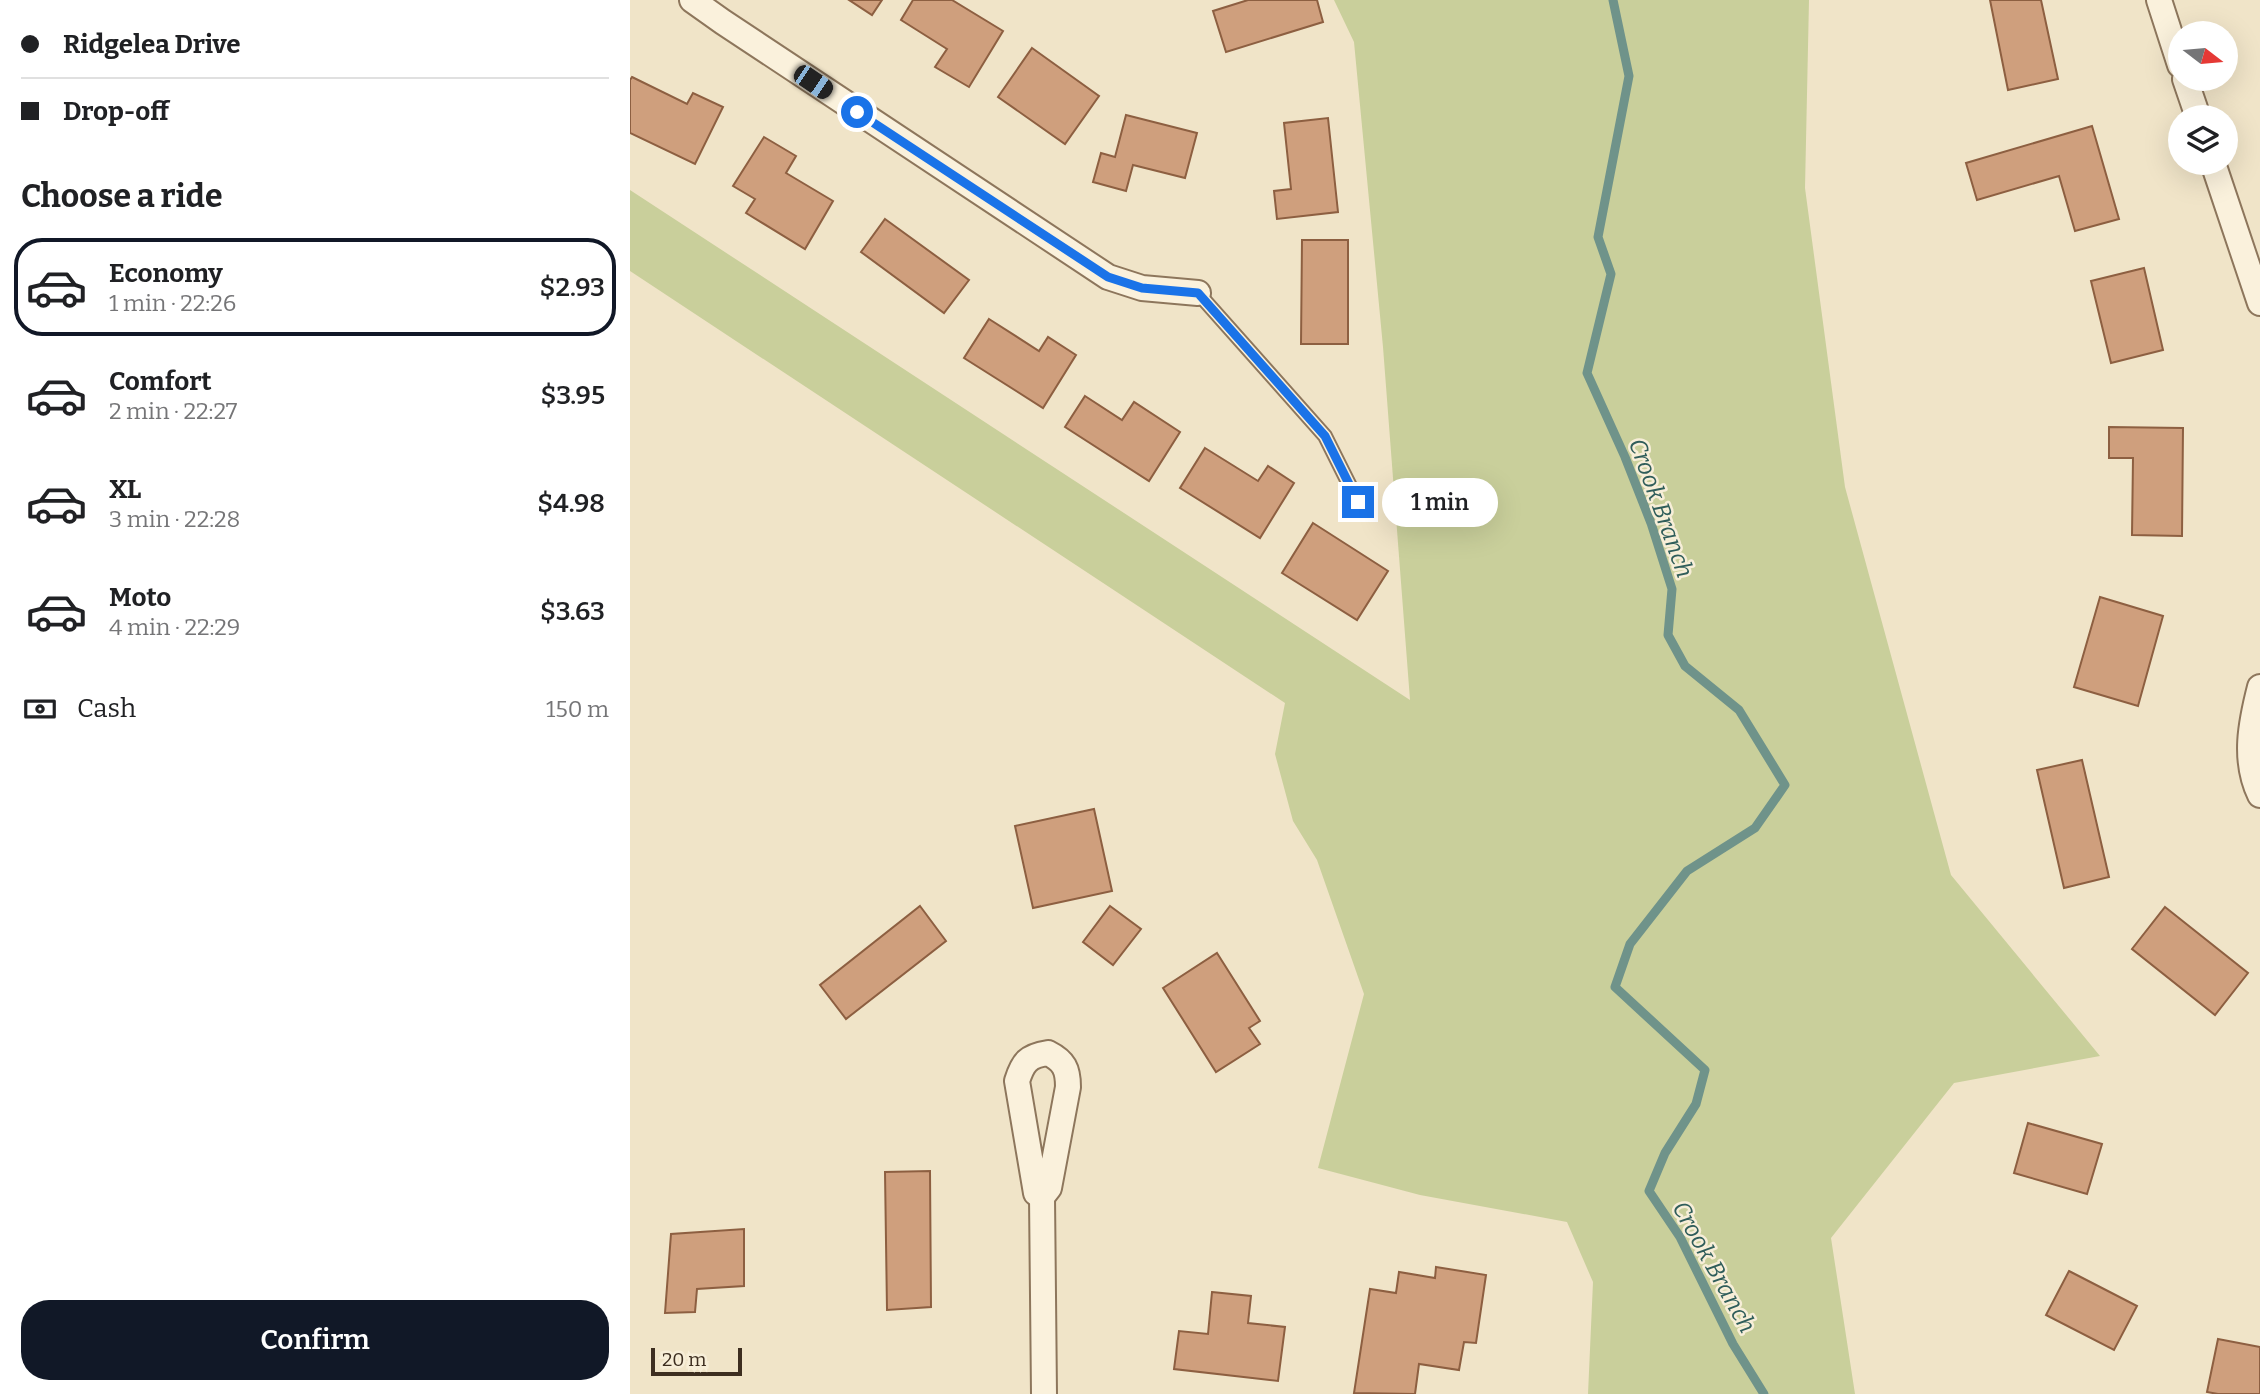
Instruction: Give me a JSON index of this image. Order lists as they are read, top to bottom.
{
  "water": ["Crook Branch"],
  "scale_bar": "20 m",
  "north": "right",
  "page": {
    "banner": ["Ridgelea Drive", "Drop-off"],
    "heading": "Choose a ride",
    "list": [
      {
        "name": "Economy",
        "note": "1 min · 22:26",
        "value": "$2.93"
      },
      {
        "name": "Comfort",
        "note": "2 min · 22:27",
        "value": "$3.95"
      },
      {
        "name": "XL",
        "note": "3 min · 22:28",
        "value": "$4.98"
      },
      {
        "name": "Moto",
        "note": "4 min · 22:29",
        "value": "$3.63"
      }
    ],
    "bubble": "1 min",
    "pay": ["Cash", "150 m"],
    "buttons": "Confirm",
    "scale": "20 m"
  }
}
